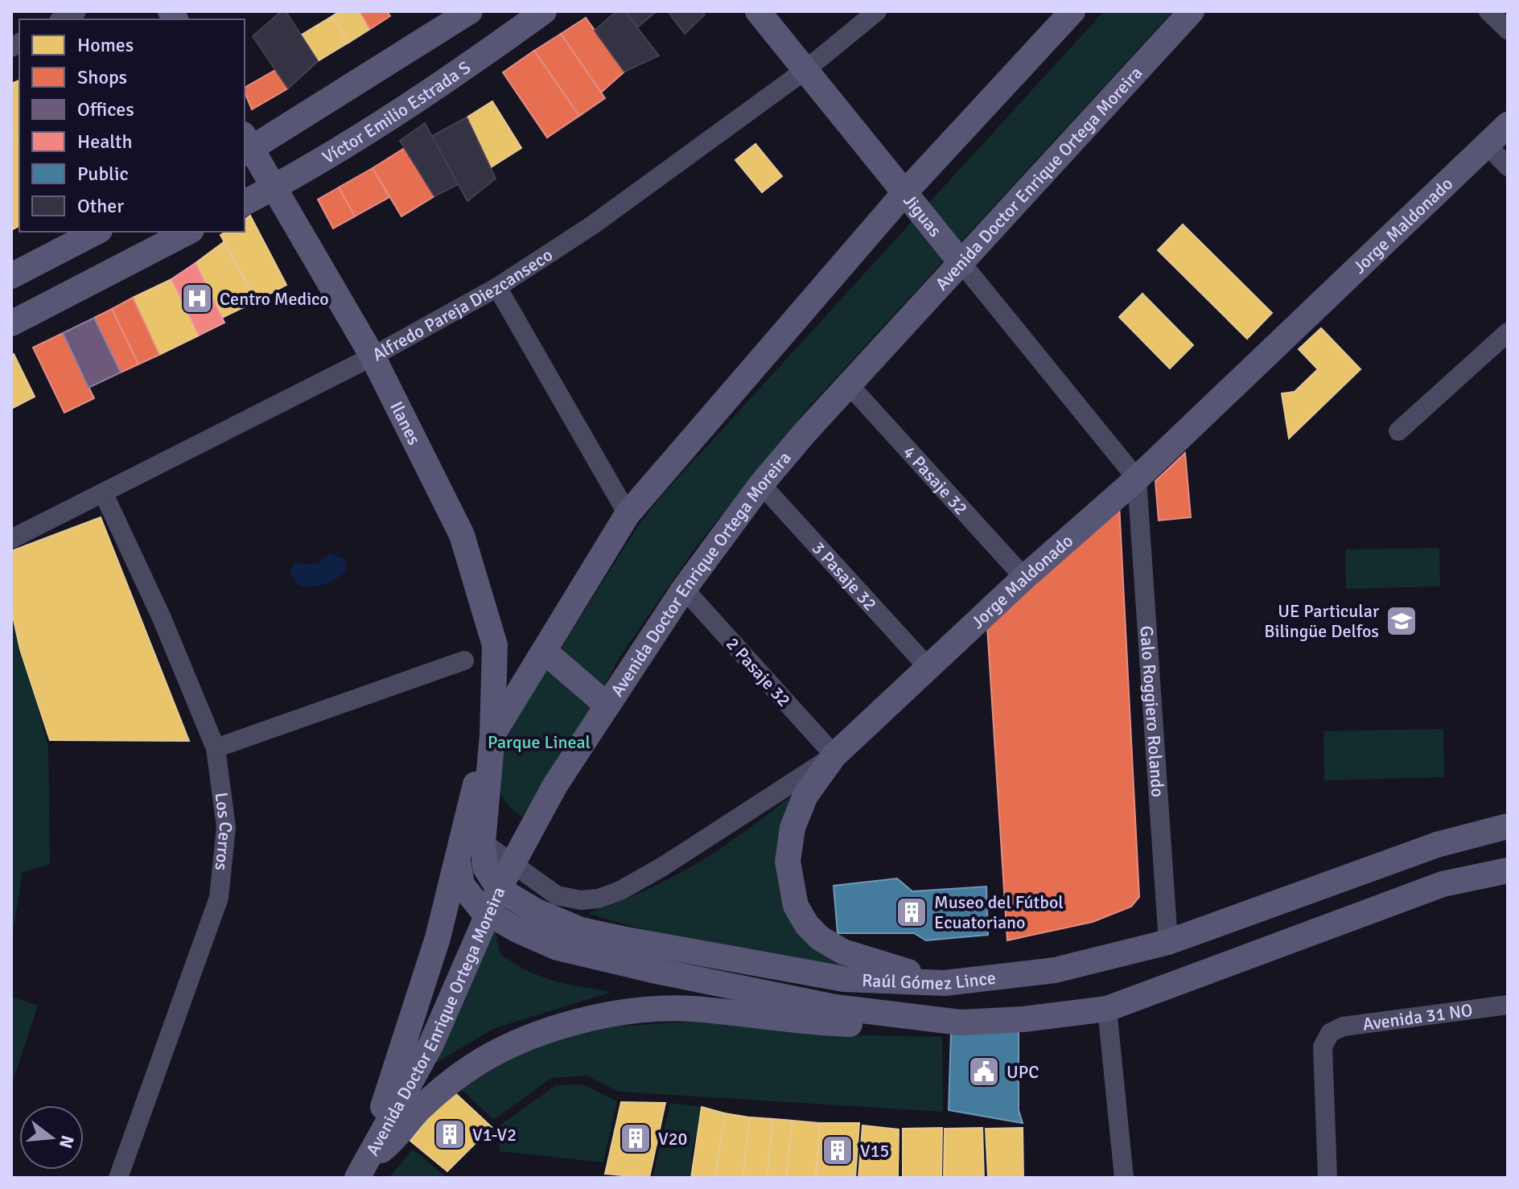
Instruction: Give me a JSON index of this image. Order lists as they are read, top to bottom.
{
  "streets": {
    "main road": [
      "Víctor Emilio Estrada S",
      "Avenida Doctor Enrique Ortega Moreira",
      "Jiguas",
      "Jorge Maldonado",
      "Ilanes",
      "Raúl Gómez Lince"
    ],
    "street": [
      "Alfredo Pareja Diezcanseco",
      "4 Pasaje 32",
      "3 Pasaje 32",
      "2 Pasaje 32",
      "Galo Roggiero Rolando",
      "Los Cerros",
      "Avenida 31 NO"
    ]
  },
  "crossings": [
    ["Víctor Emilio Estrada S", "Ilanes"],
    ["Avenida Doctor Enrique Ortega Moreira", "Jiguas"],
    ["Avenida Doctor Enrique Ortega Moreira", "Jorge Maldonado"],
    ["Avenida Doctor Enrique Ortega Moreira", "4 Pasaje 32"],
    ["Avenida Doctor Enrique Ortega Moreira", "3 Pasaje 32"],
    ["Avenida Doctor Enrique Ortega Moreira", "2 Pasaje 32"],
    ["Avenida Doctor Enrique Ortega Moreira", "Raúl Gómez Lince"],
    ["Jiguas", "Jorge Maldonado"],
    ["Jiguas", "Alfredo Pareja Diezcanseco"],
    ["Jiguas", "Galo Roggiero Rolando"],
    ["Jorge Maldonado", "4 Pasaje 32"],
    ["Jorge Maldonado", "3 Pasaje 32"],
    ["Jorge Maldonado", "2 Pasaje 32"],
    ["Jorge Maldonado", "Galo Roggiero Rolando"],
    ["Alfredo Pareja Diezcanseco", "Ilanes"],
    ["Alfredo Pareja Diezcanseco", "Los Cerros"],
    ["Galo Roggiero Rolando", "Raúl Gómez Lince"]
  ],
  "parks": ["Parque Lineal"],
  "places": {
    "hospital": ["Centro Medico"],
    "school or university": ["UE Particular Bilingüe Delfos"],
    "building": [
      "Museo del Fútbol Ecuatoriano",
      "V1-V2",
      "V20",
      "V15"
    ],
    "public building": ["UPC"]
  },
  "legend": [
    "Homes",
    "Shops",
    "Offices",
    "Health",
    "Public",
    "Other"
  ],
  "north": "right"
}
